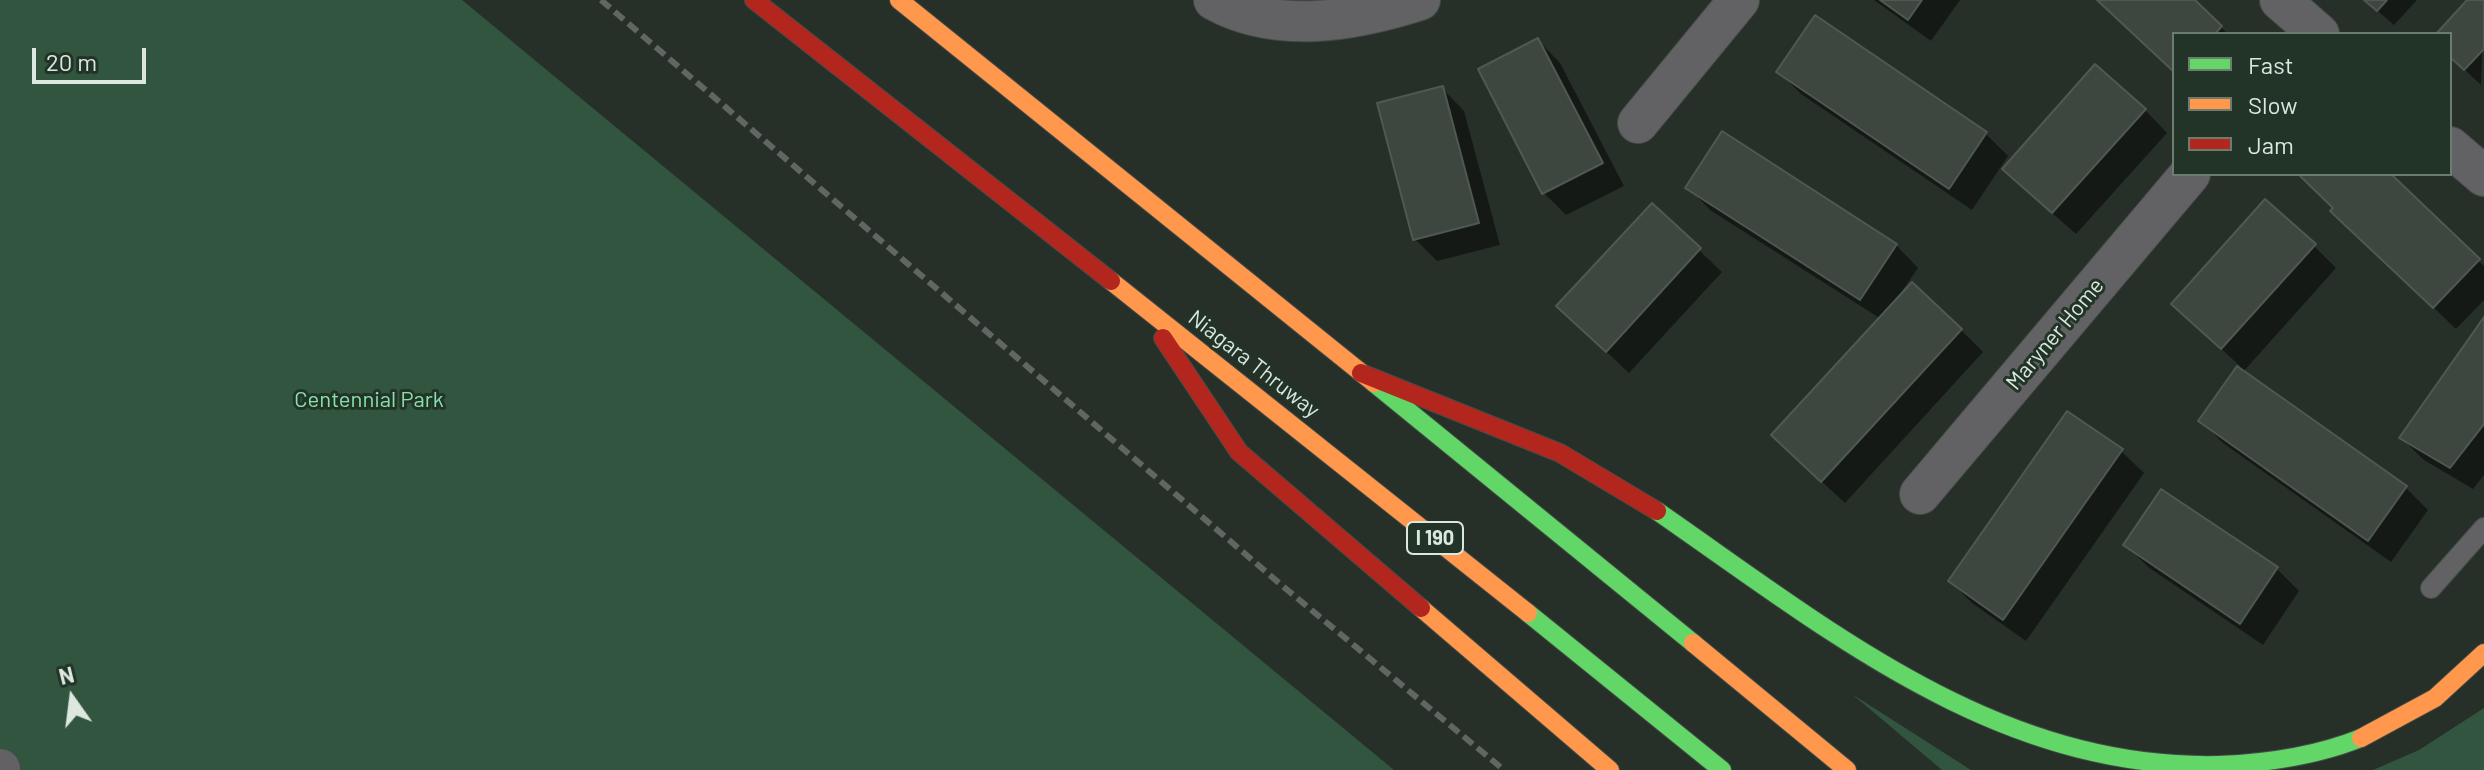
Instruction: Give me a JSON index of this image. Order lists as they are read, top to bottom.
{
  "streets": {
    "highway": ["Niagara Thruway", "I 190"],
    "street": ["Maryner Home"]
  },
  "parks": ["Centennial Park"],
  "legend": ["Fast", "Slow", "Jam"],
  "scale_bar": "20 m",
  "north": "top"
}
